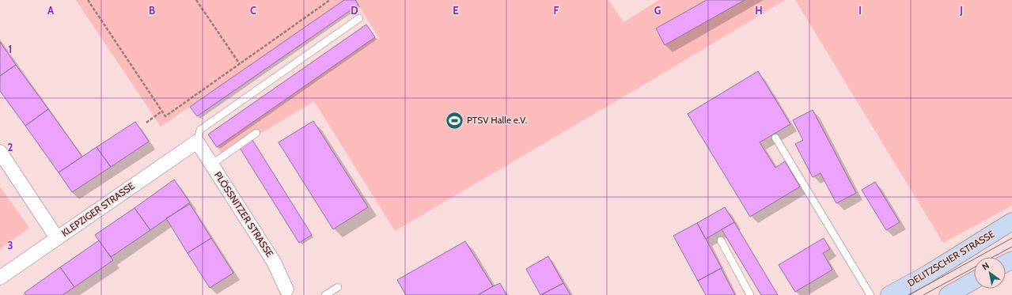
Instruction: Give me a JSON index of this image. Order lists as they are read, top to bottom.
{
  "streets": {
    "main road": ["DELITZSCHER STRASSE"],
    "street": ["KLEPZIGER STRASSE", "PLÖSSNITZER STRASSE"]
  },
  "crossings": [
    ["KLEPZIGER STRASSE", "PLÖSSNITZER STRASSE"]
  ],
  "places": {
    "sports": ["PTSV Halle e.V."]
  },
  "north": "top left",
  "grid": {
    "columns": [
      "A",
      "B",
      "C",
      "D",
      "E",
      "F",
      "G",
      "H",
      "I",
      "J"
    ],
    "rows": ["1", "2", "3"]
  }
}
